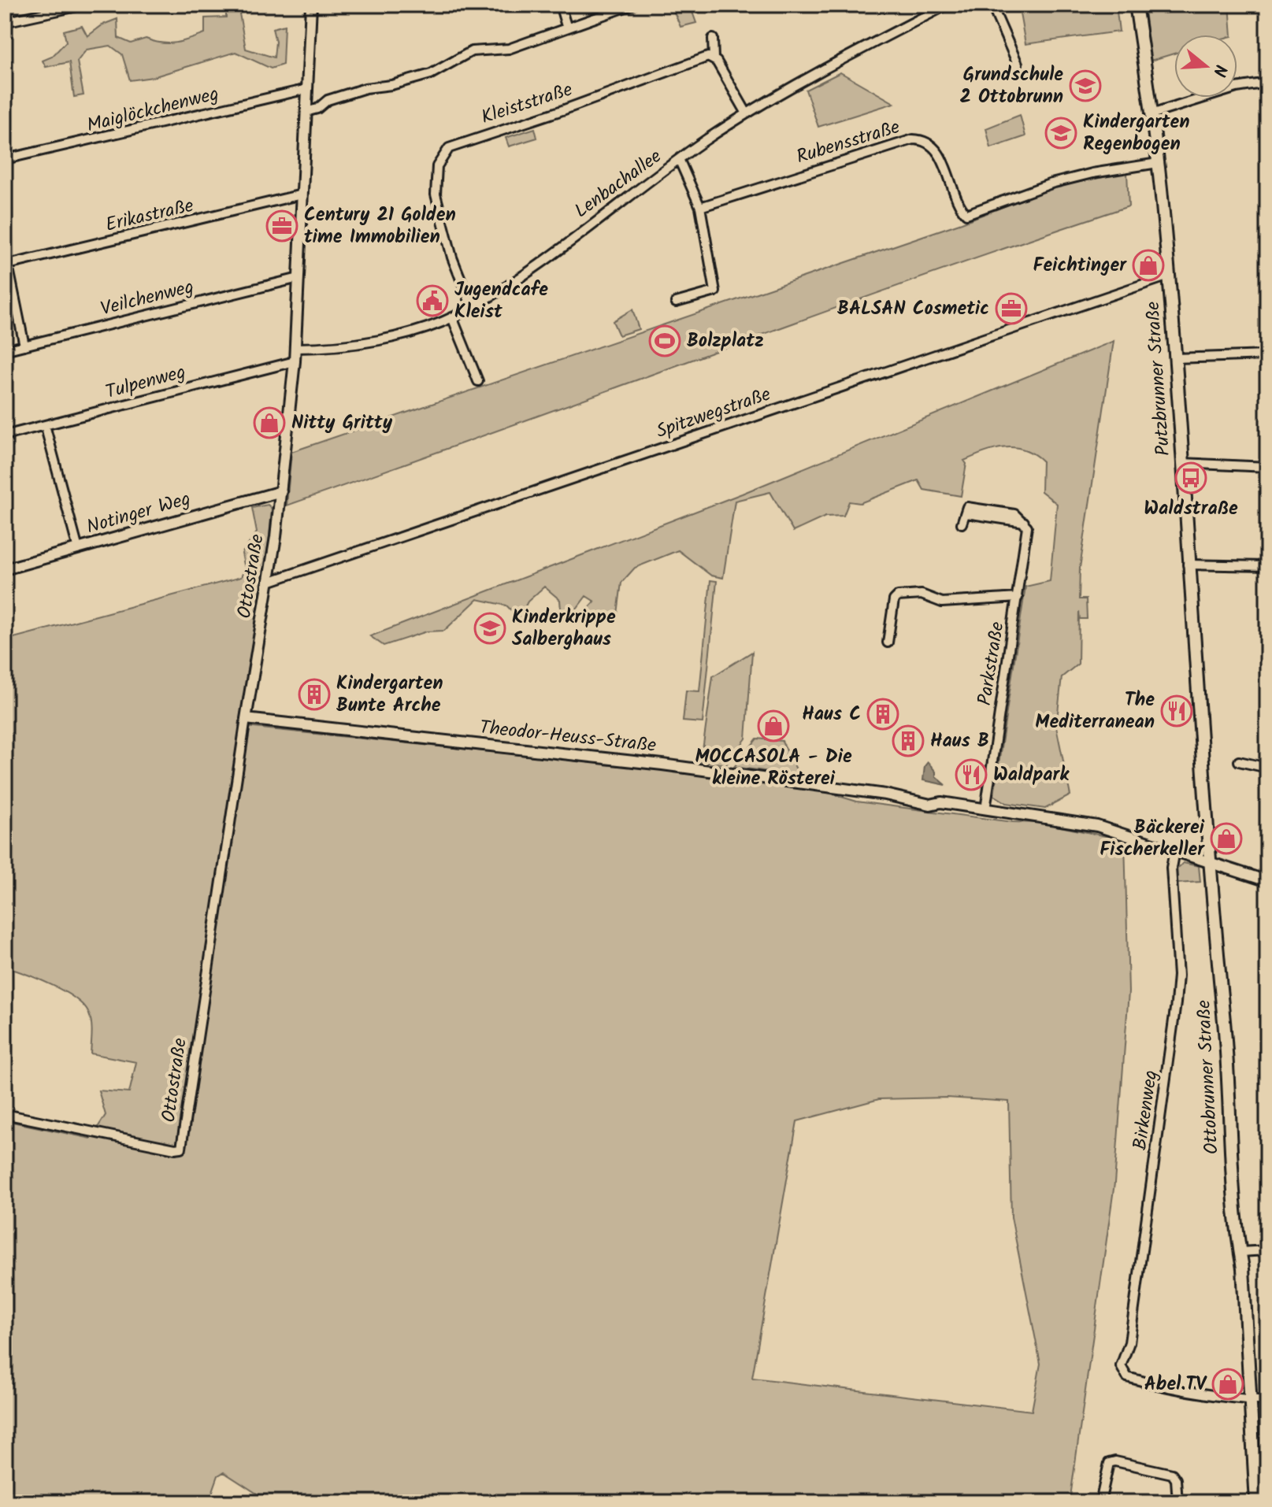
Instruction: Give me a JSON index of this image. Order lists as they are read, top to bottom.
{
  "streets": {
    "main road": ["Putzbrunner Straße", "Ottobrunner Straße"],
    "street": [
      "Kleiststraße",
      "Maiglöckchenweg",
      "Rubensstraße",
      "Lenbachallee",
      "Erikastraße",
      "Veilchenweg",
      "Tulpenweg",
      "Spitzwegstraße",
      "Notinger Weg",
      "Ottostraße",
      "Parkstraße",
      "Theodor-Heuss-Straße",
      "Birkenweg"
    ]
  },
  "crossings": [
    ["Kleiststraße", "Lenbachallee"],
    ["Maiglöckchenweg", "Ottostraße"],
    ["Rubensstraße", "Putzbrunner Straße"],
    ["Lenbachallee", "Ottostraße"],
    ["Erikastraße", "Ottostraße"],
    ["Veilchenweg", "Ottostraße"],
    ["Putzbrunner Straße", "Spitzwegstraße"],
    ["Putzbrunner Straße", "Ottobrunner Straße"],
    ["Tulpenweg", "Ottostraße"],
    ["Spitzwegstraße", "Ottostraße"],
    ["Notinger Weg", "Ottostraße"],
    ["Ottostraße", "Theodor-Heuss-Straße"],
    ["Parkstraße", "Theodor-Heuss-Straße"],
    ["Theodor-Heuss-Straße", "Ottobrunner Straße"],
    ["Theodor-Heuss-Straße", "Birkenweg"],
    ["Ottobrunner Straße", "Birkenweg"]
  ],
  "places": {
    "school or university": ["Grundschule 2 Ottobrunn", "Kindergarten Regenbogen", "Kinderkrippe Salberghaus"],
    "office": ["Century 21 Golden time Immobilien", "BALSAN Cosmetic"],
    "shop": [
      "Feichtinger",
      "Nitty Gritty",
      "MOCCASOLA - Die kleine Rösterei",
      "Bäckerei Fischerkeller",
      "Abel.TV"
    ],
    "public building": ["Jugendcafe Kleist"],
    "sports": ["Bolzplatz"],
    "bus stop": ["Waldstraße"],
    "building": ["Kindergarten Bunte Arche", "Haus C", "Haus B"],
    "restaurant": ["The Mediterranean", "Waldpark"]
  },
  "north": "right"
}
